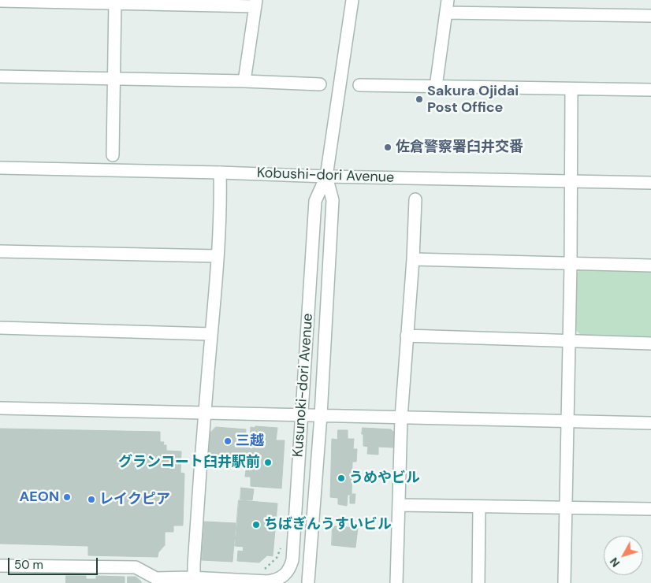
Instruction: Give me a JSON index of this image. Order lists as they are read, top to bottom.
{
  "streets": {
    "street": ["Kobushi-dori Avenue", "Kusunoki-dori Avenue"]
  },
  "crossings": [
    ["Kobushi-dori Avenue", "Kusunoki-dori Avenue"]
  ],
  "places": [
    "Sakura Ojidai Post Office",
    "佐倉警察署臼井交番",
    "三越",
    "グランコート臼井駅前",
    "うめやビル",
    "AEON",
    "レイクピア",
    "ちばぎんうすいビル"
  ],
  "scale_bar": "50 m",
  "north": "bottom left"
}
